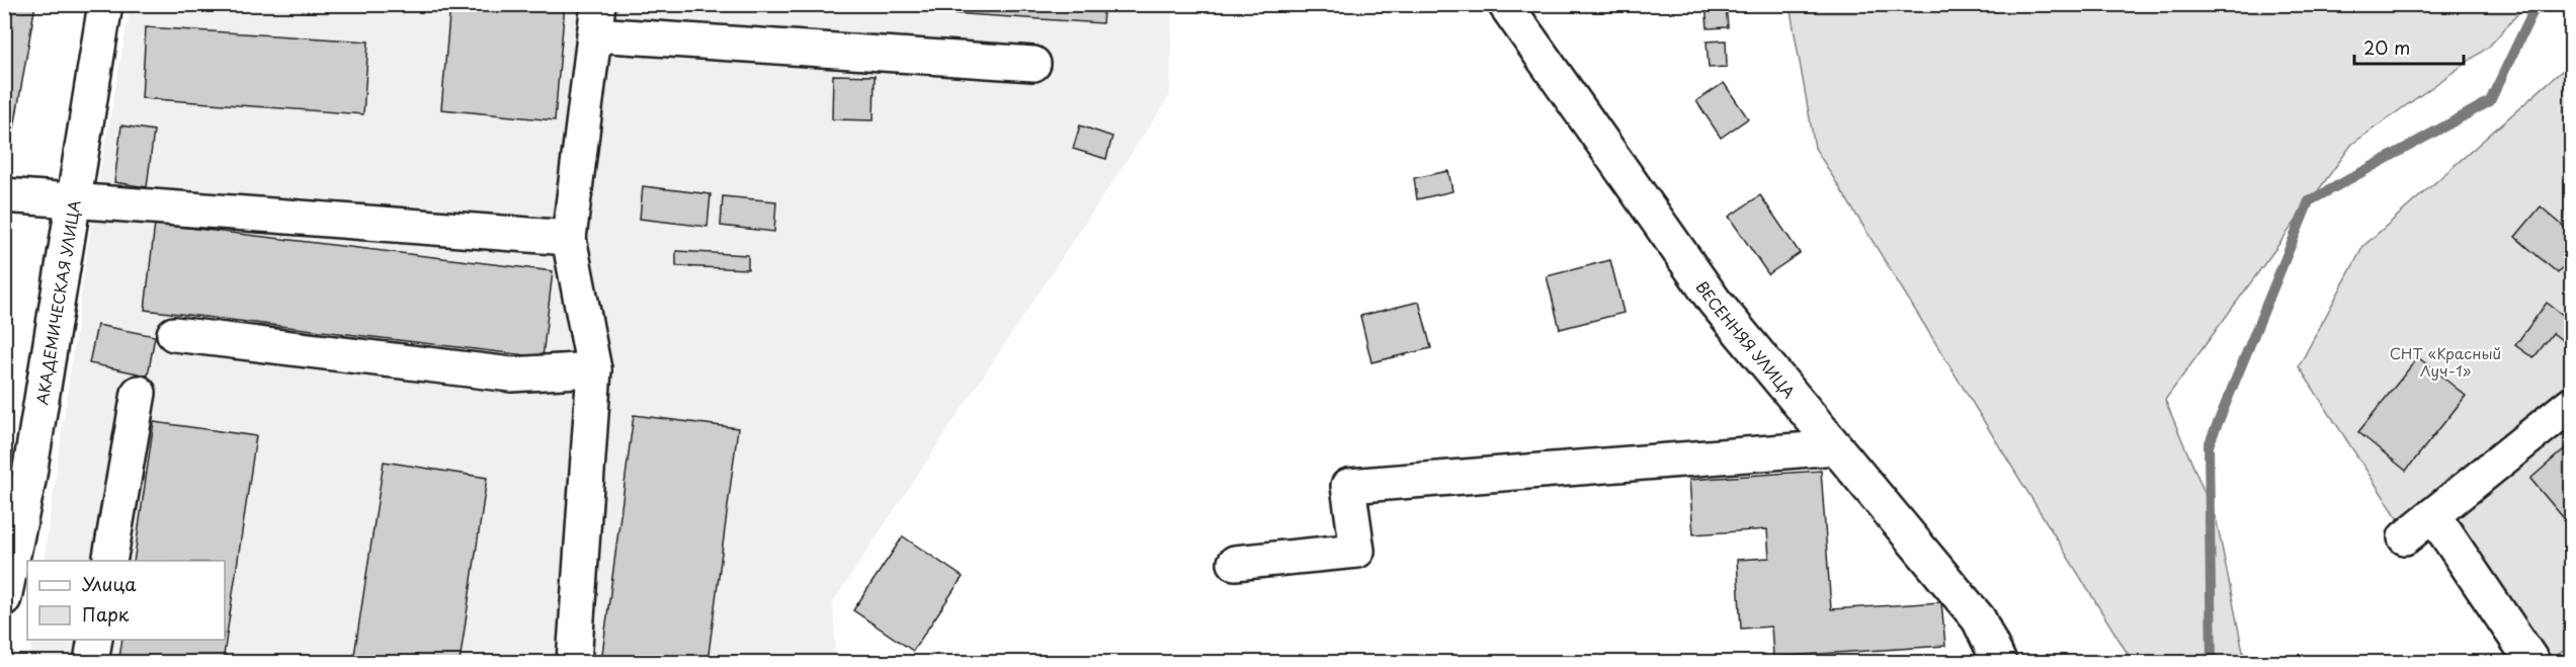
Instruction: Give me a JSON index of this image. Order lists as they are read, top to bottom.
{
  "streets": {
    "street": ["АКАДЕМИЧЕСКАЯ УЛИЦА", "ВЕСЕННЯЯ УЛИЦА"]
  },
  "parks": ["СНТ «Красный Луч-1»"],
  "legend": ["Улица", "Парк"],
  "scale_bar": "20 m"
}
